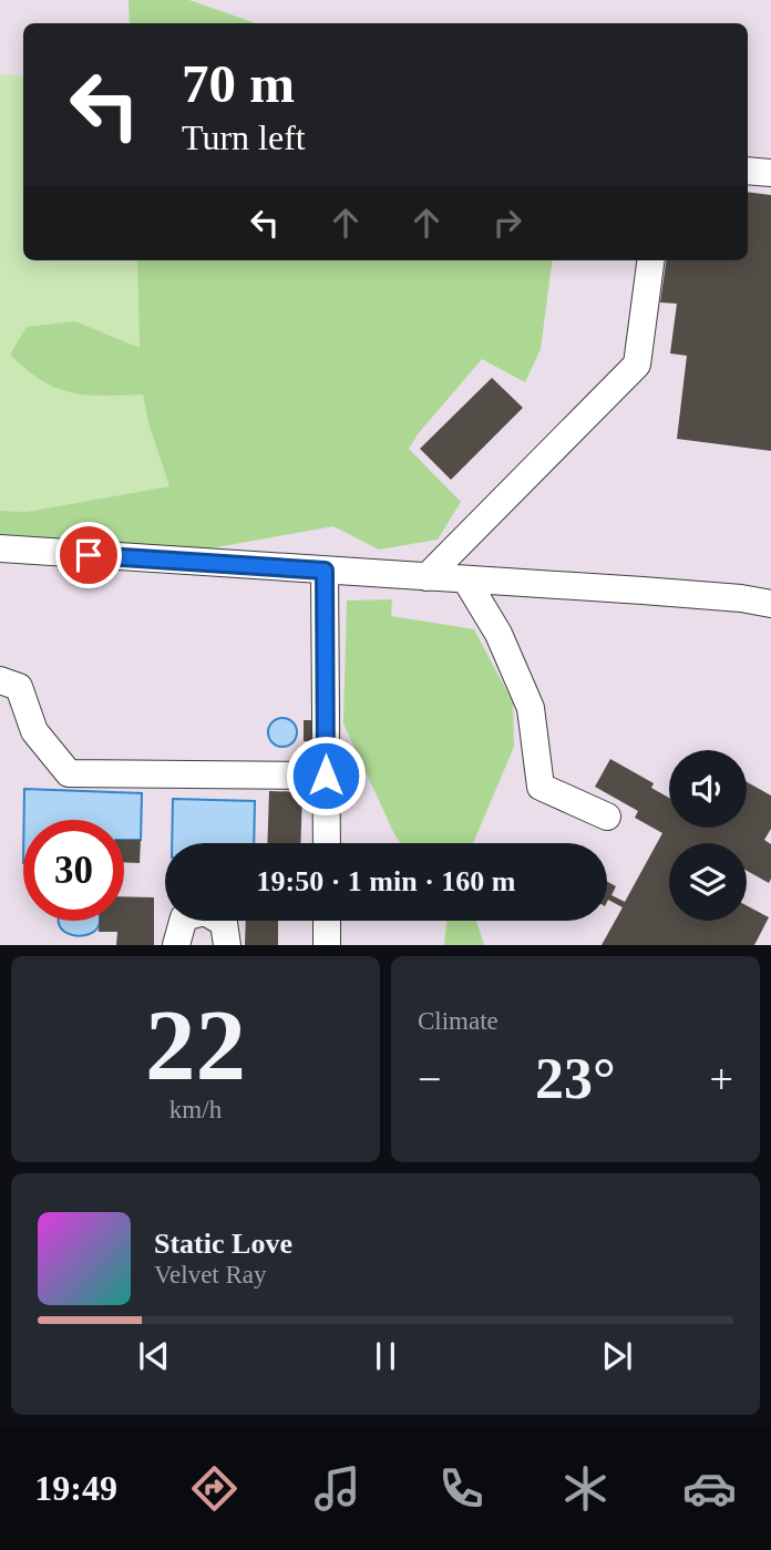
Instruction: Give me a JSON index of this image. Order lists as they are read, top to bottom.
{
  "page": {
    "turn": ["70 m", "Turn left"],
    "limit": "30",
    "trip": "19:50 · 1 min · 160 m",
    "tile": [
      ["22", "km/h"],
      "Climate"
    ],
    "heat": ["−", "23°", "+"],
    "song": ["Static Love", "Velvet Ray"],
    "tabs": "19:49"
  }
}
